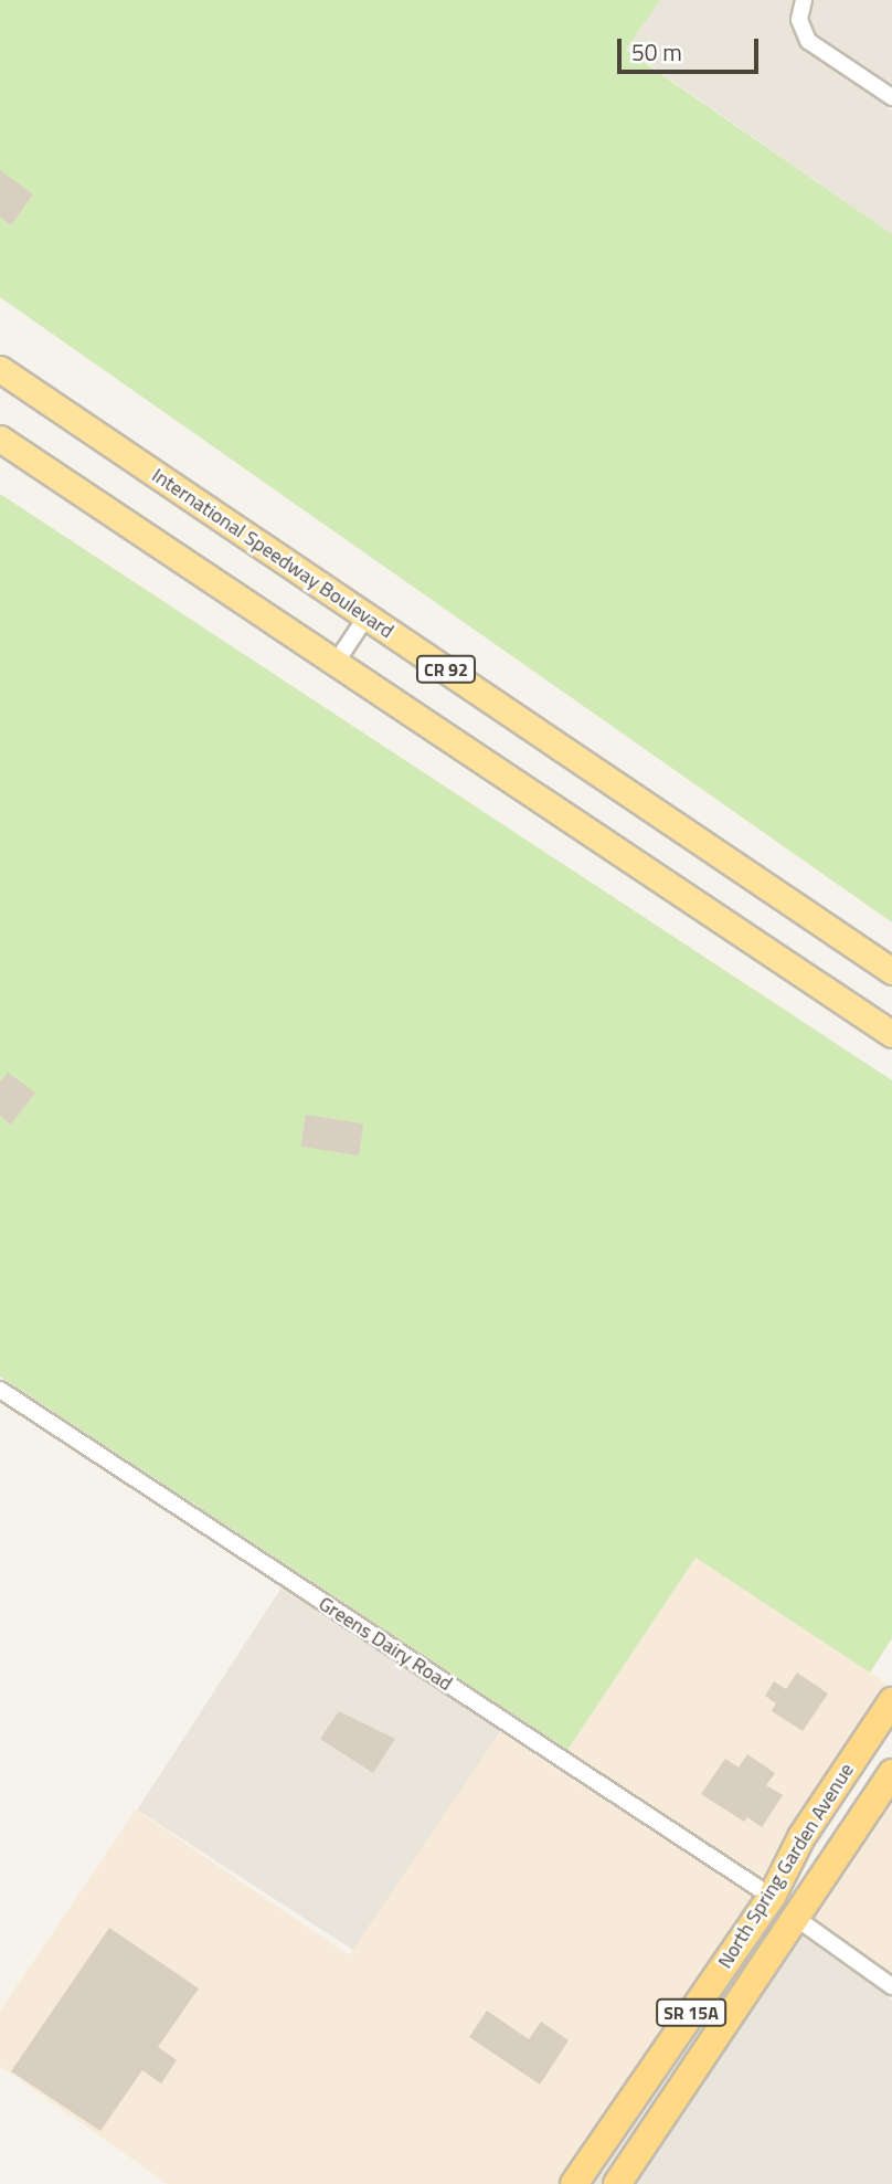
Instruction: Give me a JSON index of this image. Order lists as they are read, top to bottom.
{
  "streets": {
    "highway": ["North Spring Garden Avenue", "SR 15A"],
    "main road": ["International Speedway Boulevard", "CR 92"],
    "street": ["Greens Dairy Road"]
  },
  "crossings": [
    ["Greens Dairy Road", "North Spring Garden Avenue"]
  ],
  "scale_bar": "50 m"
}
